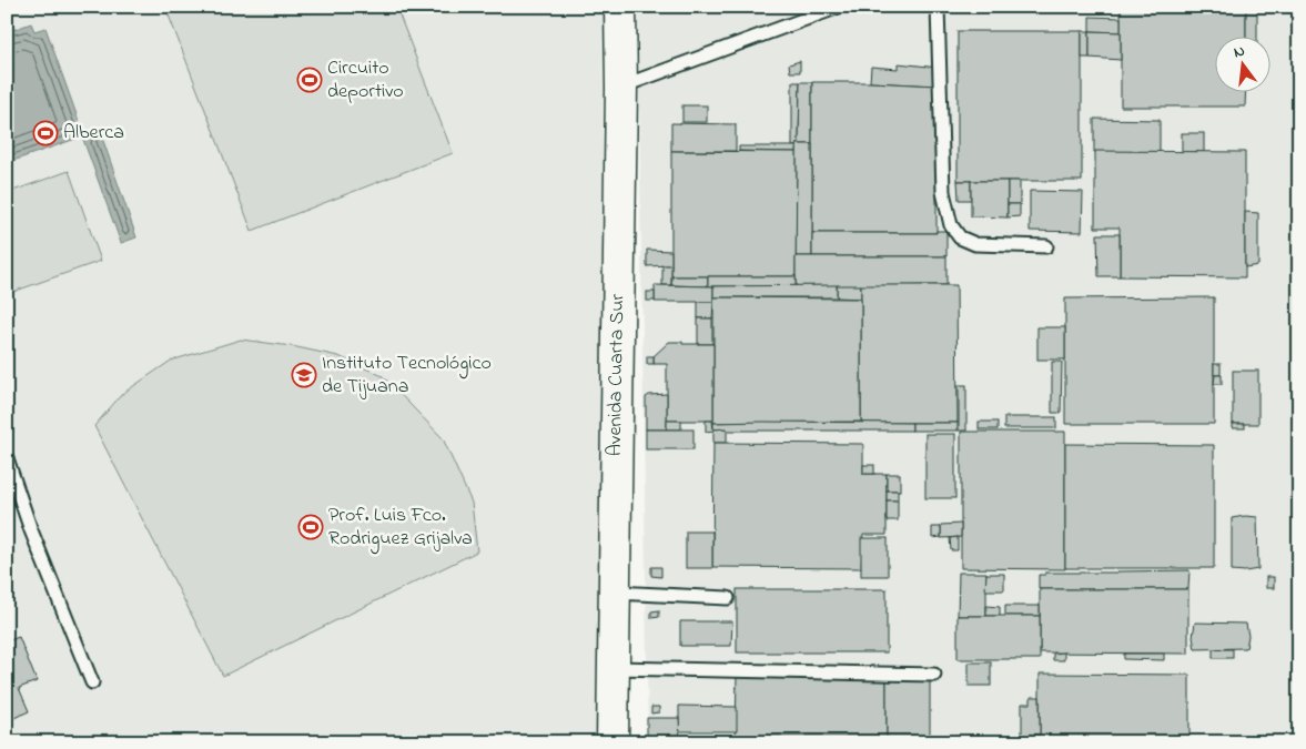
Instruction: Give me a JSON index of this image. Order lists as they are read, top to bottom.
{
  "streets": {
    "street": ["Avenida Cuarta Sur"]
  },
  "places": {
    "sports": ["Circuito deportivo", "Alberca", "Prof. Luis Fco. Rodriguez Grijalva"],
    "school or university": ["Instituto Tecnológico de Tijuana"]
  },
  "north": "top"
}
